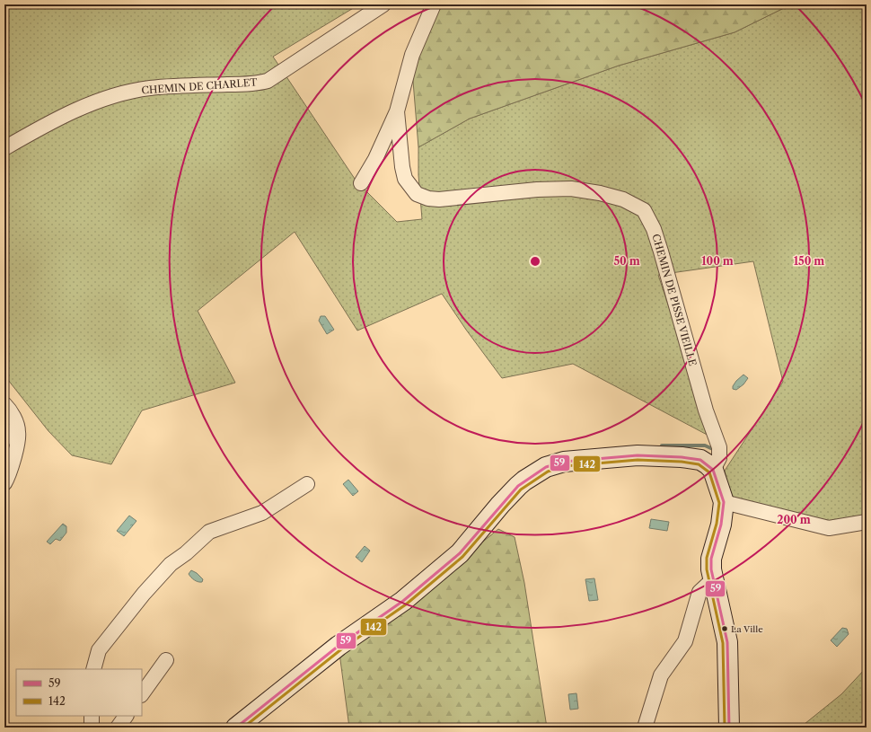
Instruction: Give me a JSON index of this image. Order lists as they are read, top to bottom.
{
  "streets": {
    "street": ["CHEMIN DE CHARLET", "CHEMIN DE PISSE VIEILLE"]
  },
  "places": ["La Ville"],
  "lines": ["transit line 59", "transit line 142"],
  "legend": ["59", "142"],
  "rings": [
    "50 m",
    "100 m",
    "150 m",
    "200 m"
  ]
}
